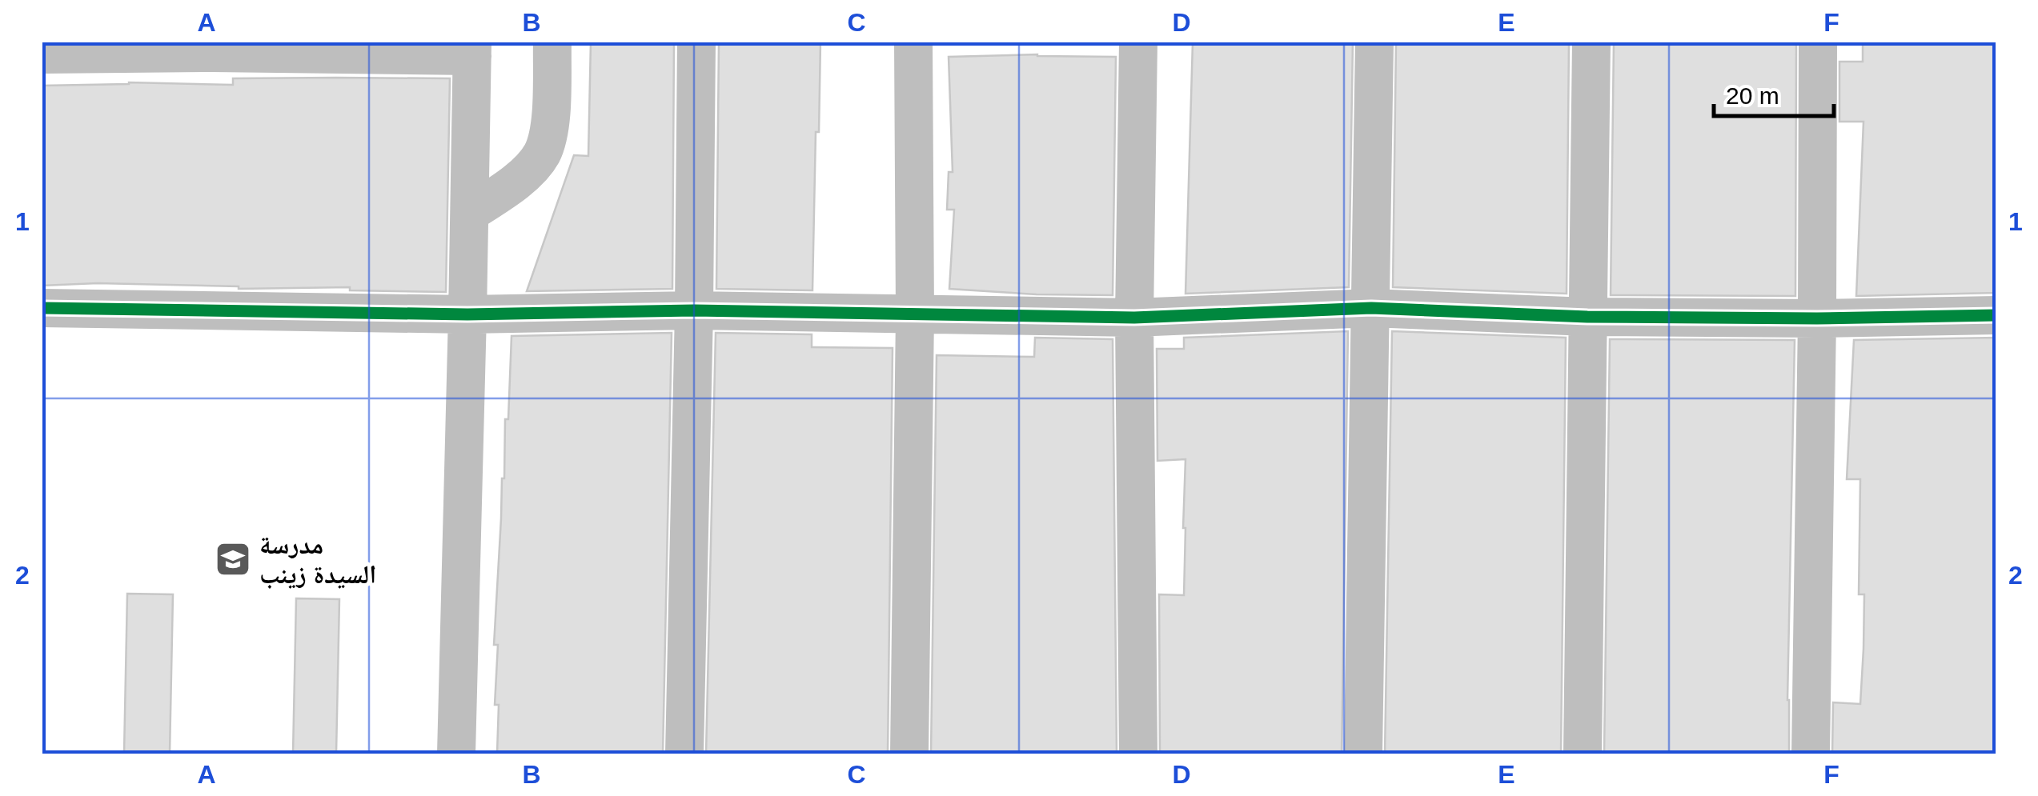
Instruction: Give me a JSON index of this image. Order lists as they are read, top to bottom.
{
  "places": {
    "school or university": ["مدرسة السيدة زينب"]
  },
  "scale_bar": "20 m",
  "grid": {
    "columns": [
      "A",
      "B",
      "C",
      "D",
      "E",
      "F"
    ],
    "rows": ["1", "2"]
  }
}
